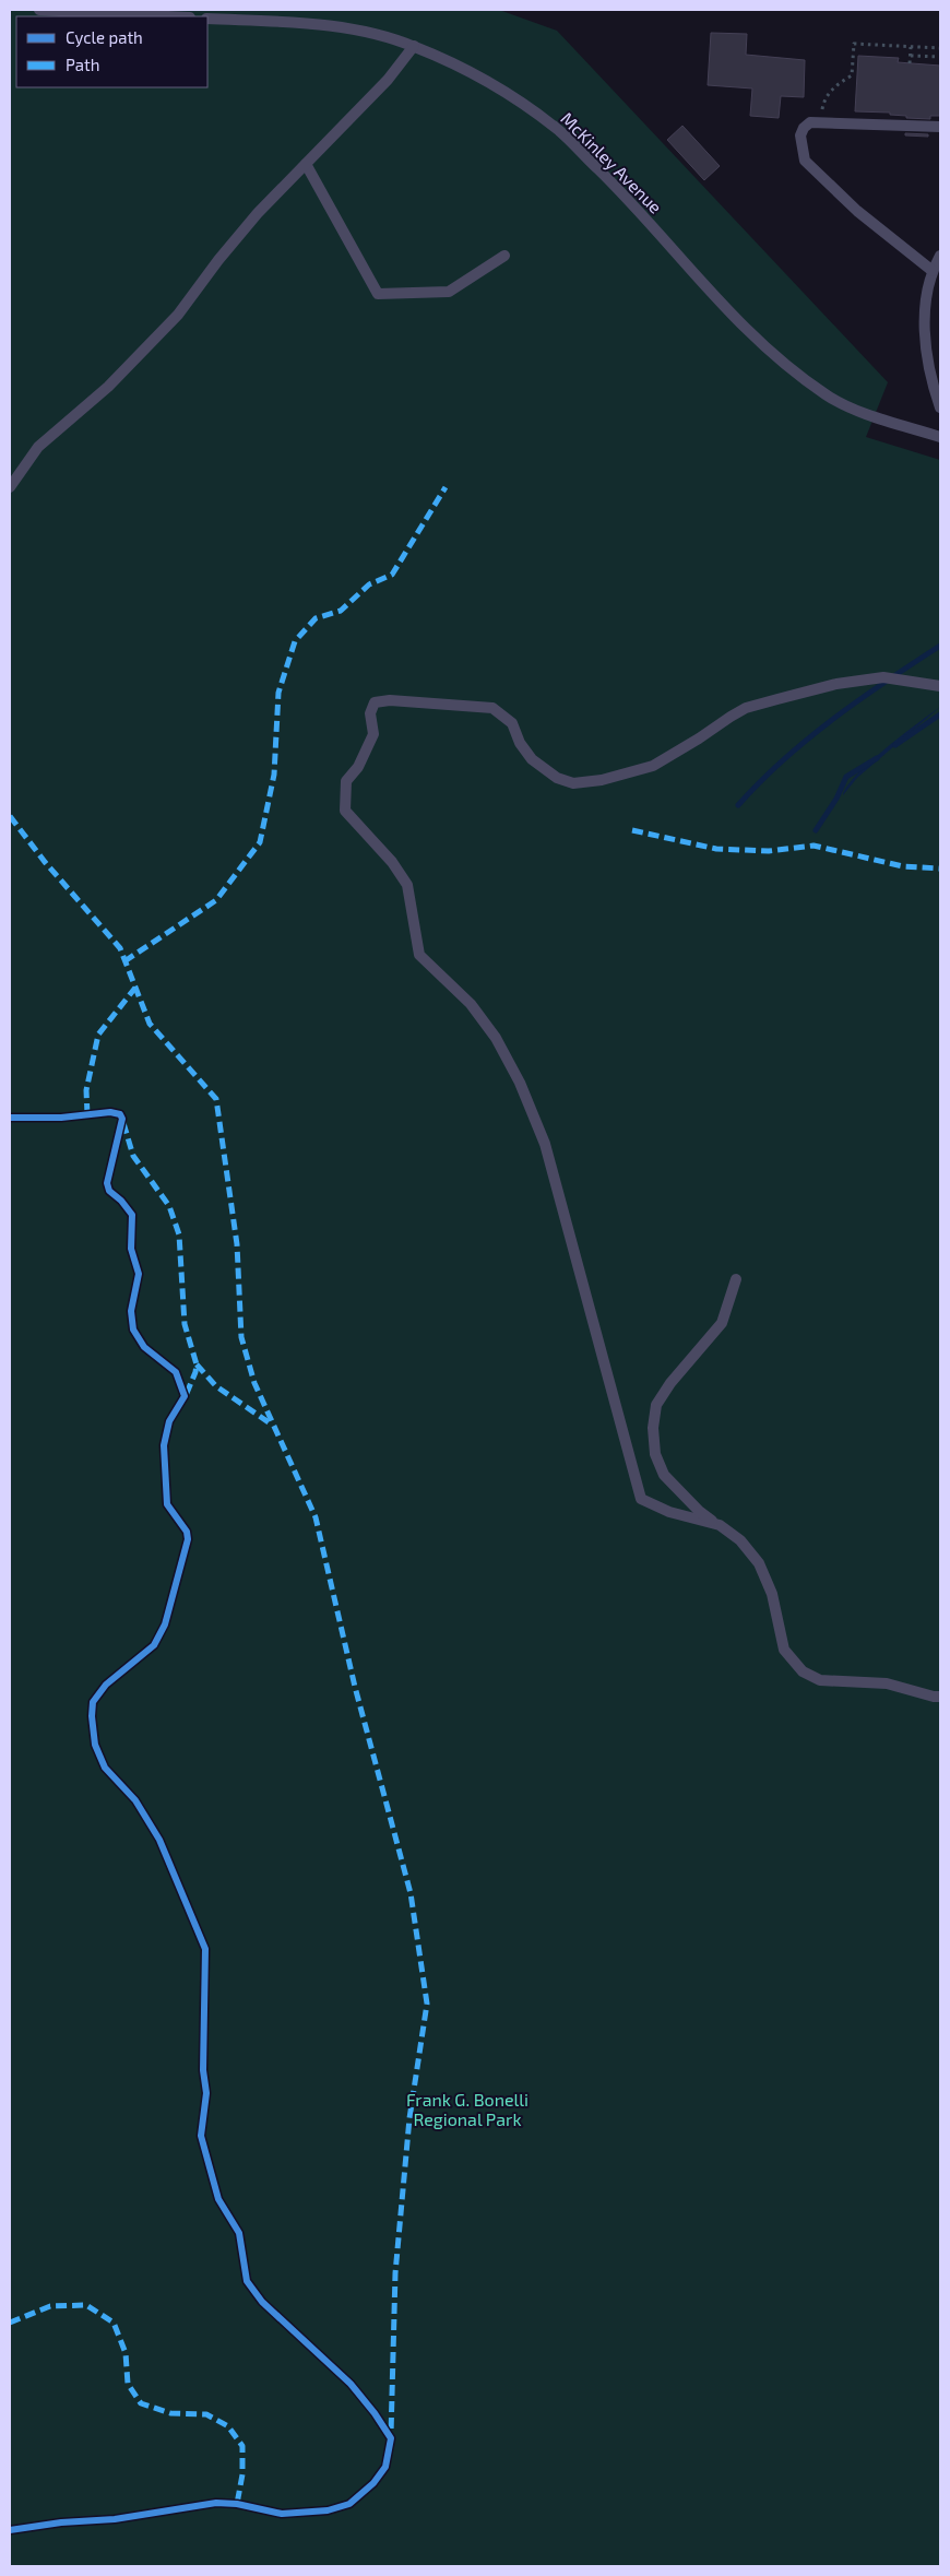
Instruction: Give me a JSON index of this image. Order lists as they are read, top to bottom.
{
  "streets": {
    "lane": ["McKinley Avenue"]
  },
  "parks": ["Frank G. Bonelli Regional Park"],
  "legend": ["Cycle path", "Path"]
}
